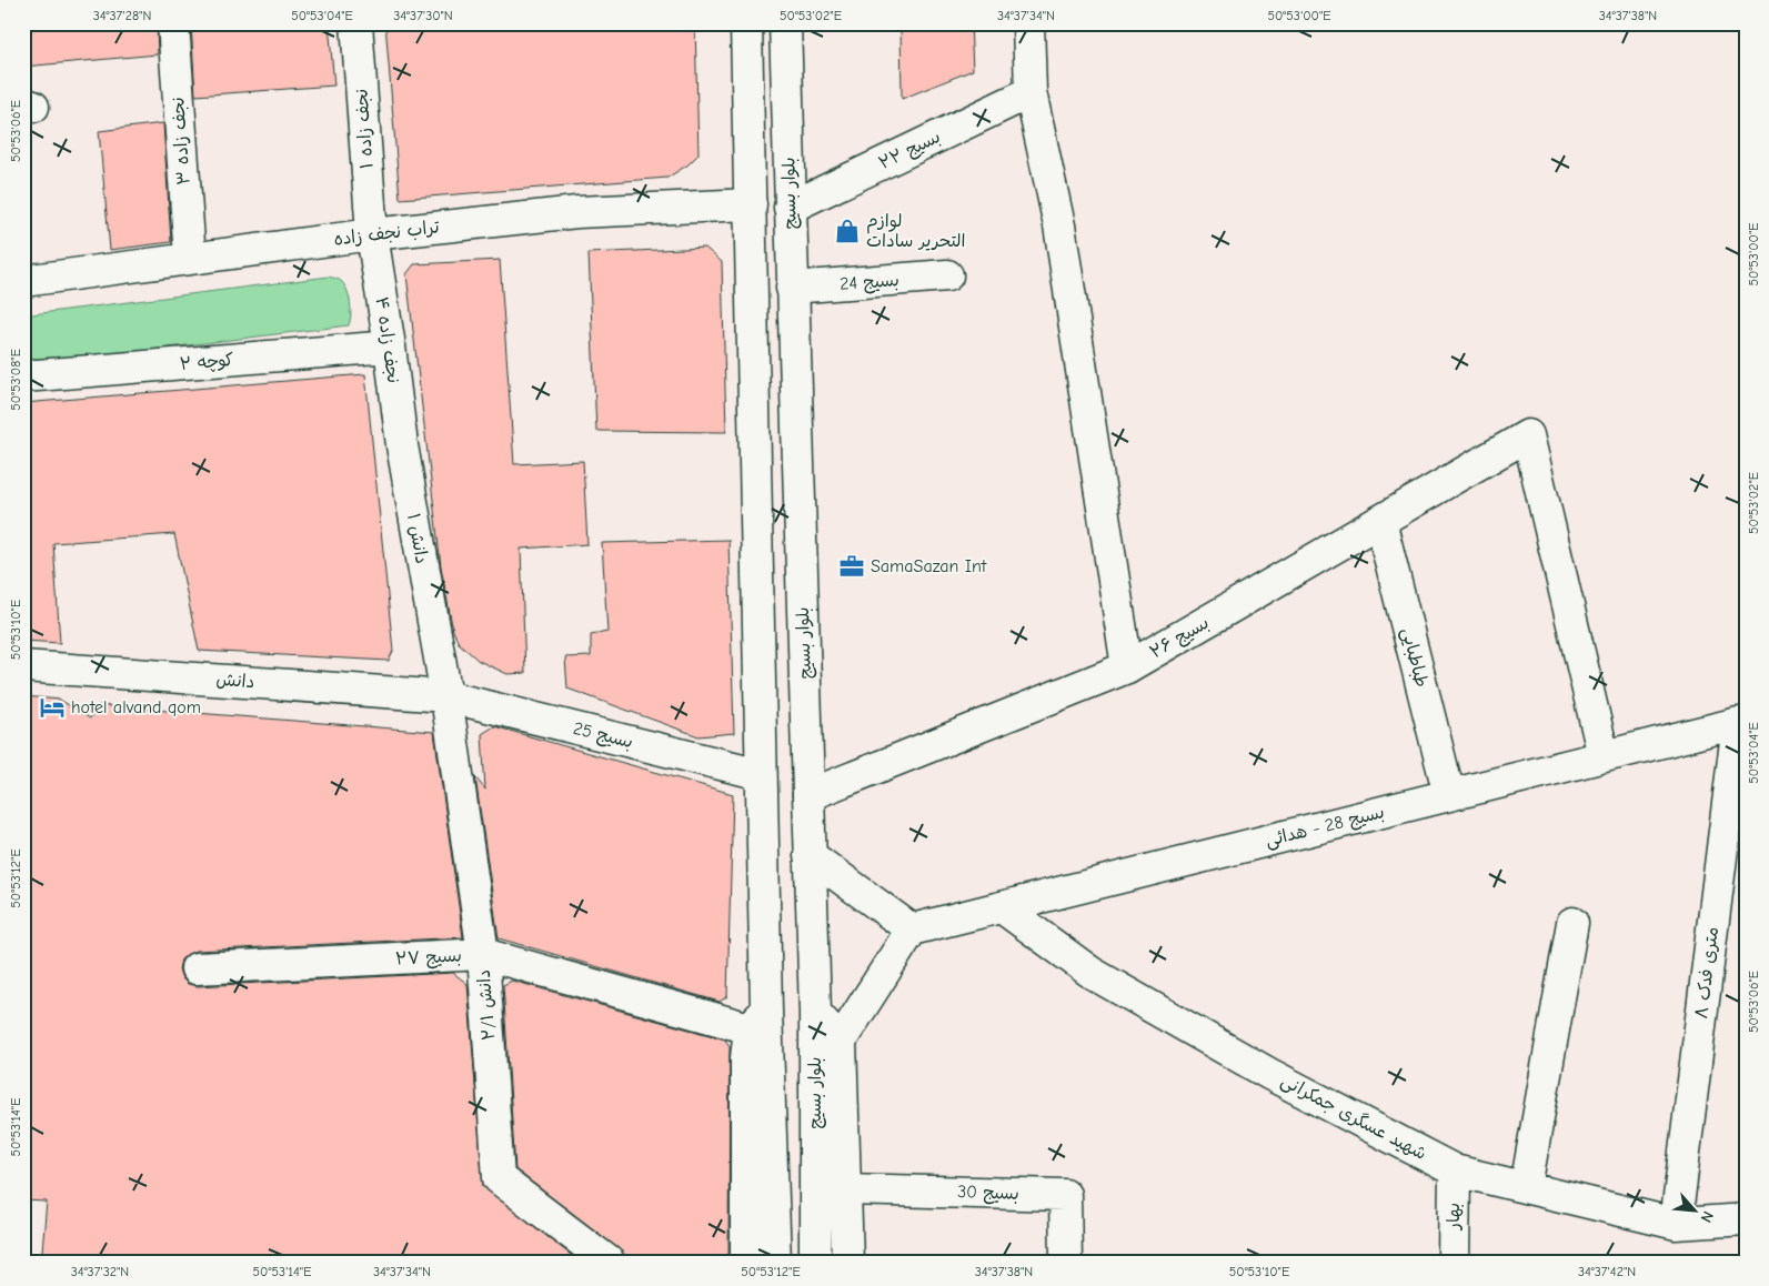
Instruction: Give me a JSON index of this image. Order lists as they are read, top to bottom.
{
  "streets": {
    "street": [
      "نجف زاده ۱",
      "نجف زاده ۳",
      "بسیج ۲۲",
      "بلوار بسیج",
      "تراب نجف زاده",
      "بسیج 24",
      "نجف زاده ۴",
      "کوچه ۲",
      "دانش ۱",
      "بسیج ۲۶",
      "طباطبایی",
      "دانش",
      "بسیج 25",
      "بسیج 28 - هدائی",
      "بسیج ۲۷",
      "۸ متری فدک",
      "دانش ۲/۱",
      "شهید عسگری جمکرانی",
      "بسیج 30",
      "بهار"
    ]
  },
  "crossings": [
    ["نجف زاده ۱", "تراب نجف زاده"],
    ["نجف زاده ۱", "نجف زاده ۴"],
    ["نجف زاده ۳", "تراب نجف زاده"],
    ["بسیج ۲۲", "بلوار بسیج"],
    ["بلوار بسیج", "بسیج 24"],
    ["بلوار بسیج", "بسیج ۲۶"],
    ["تراب نجف زاده", "نجف زاده ۴"],
    ["نجف زاده ۴", "کوچه ۲"],
    ["نجف زاده ۴", "دانش ۱"],
    ["دانش ۱", "دانش"],
    ["دانش ۱", "بسیج 25"],
    ["دانش ۱", "دانش ۲/۱"],
    ["بسیج ۲۶", "طباطبایی"],
    ["بسیج ۲۶", "بسیج 28 - هدائی"],
    ["طباطبایی", "بسیج 28 - هدائی"],
    ["دانش", "بسیج 25"],
    ["دانش", "دانش ۲/۱"],
    ["بسیج 25", "دانش ۲/۱"],
    ["بسیج 28 - هدائی", "۸ متری فدک"],
    ["بسیج 28 - هدائی", "شهید عسگری جمکرانی"],
    ["بسیج ۲۷", "دانش ۲/۱"],
    ["۸ متری فدک", "شهید عسگری جمکرانی"],
    ["شهید عسگری جمکرانی", "بهار"]
  ],
  "places": {
    "shop": ["لوازم التحریر سادات"],
    "office": ["SamaSazan Int"],
    "hotel": ["hotel alvand qom"]
  },
  "north": "bottom right",
  "coordinates": [
    "34°37'28\"N",
    "50°53'04\"E",
    "34°37'30\"N",
    "50°53'02\"E",
    "34°37'34\"N",
    "50°53'00\"E",
    "34°37'38\"N",
    "50°53'06\"E",
    "50°53'08\"E",
    "50°53'10\"E",
    "50°53'12\"E",
    "50°53'14\"E",
    "34°37'32\"N",
    "34°37'42\"N"
  ]
}
